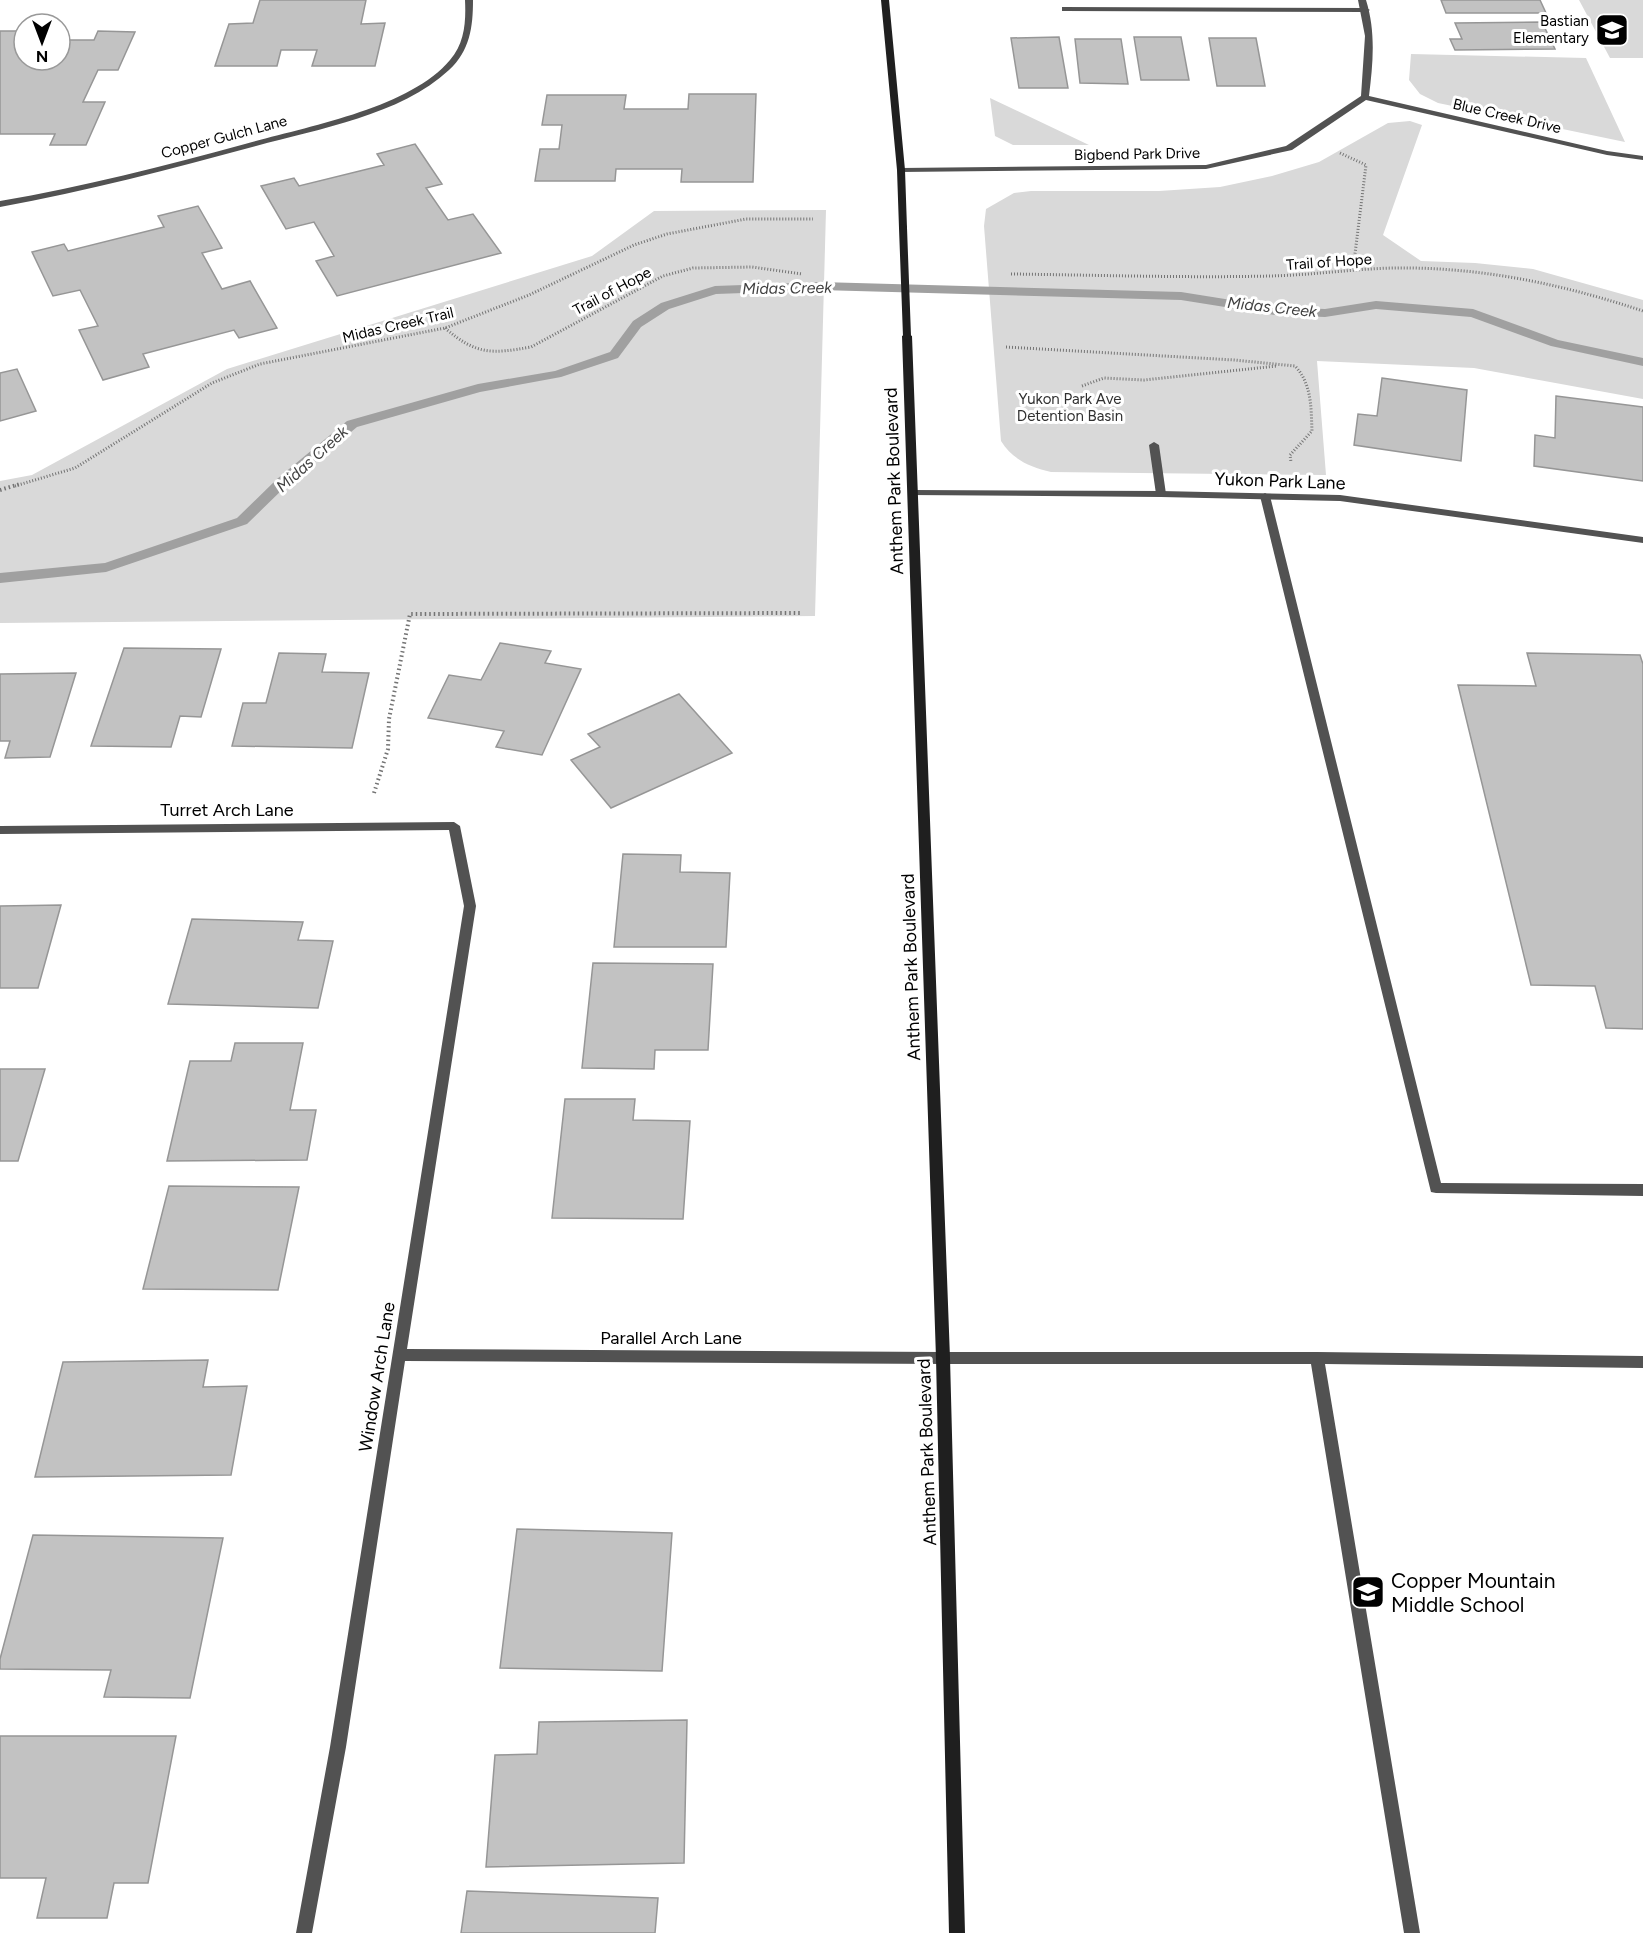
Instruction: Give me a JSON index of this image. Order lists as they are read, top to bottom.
{
  "streets": {
    "main road": ["Anthem Park Boulevard"],
    "street": [
      "Blue Creek Drive",
      "Copper Gulch Lane",
      "Bigbend Park Drive",
      "Yukon Park Lane",
      "Turret Arch Lane",
      "Parallel Arch Lane",
      "Window Arch Lane"
    ],
    "path": ["Trail of Hope", "Midas Creek Trail"]
  },
  "crossings": [
    ["Blue Creek Drive", "Bigbend Park Drive"],
    ["Bigbend Park Drive", "Anthem Park Boulevard"],
    ["Trail of Hope", "Midas Creek Trail"],
    ["Anthem Park Boulevard", "Yukon Park Lane"],
    ["Anthem Park Boulevard", "Parallel Arch Lane"],
    ["Turret Arch Lane", "Window Arch Lane"],
    ["Parallel Arch Lane", "Window Arch Lane"]
  ],
  "water": ["Midas Creek"],
  "parks": ["Yukon Park Ave Detention Basin"],
  "places": {
    "school or university": ["Bastian Elementary", "Copper Mountain Middle School"]
  },
  "north": "bottom"
}
